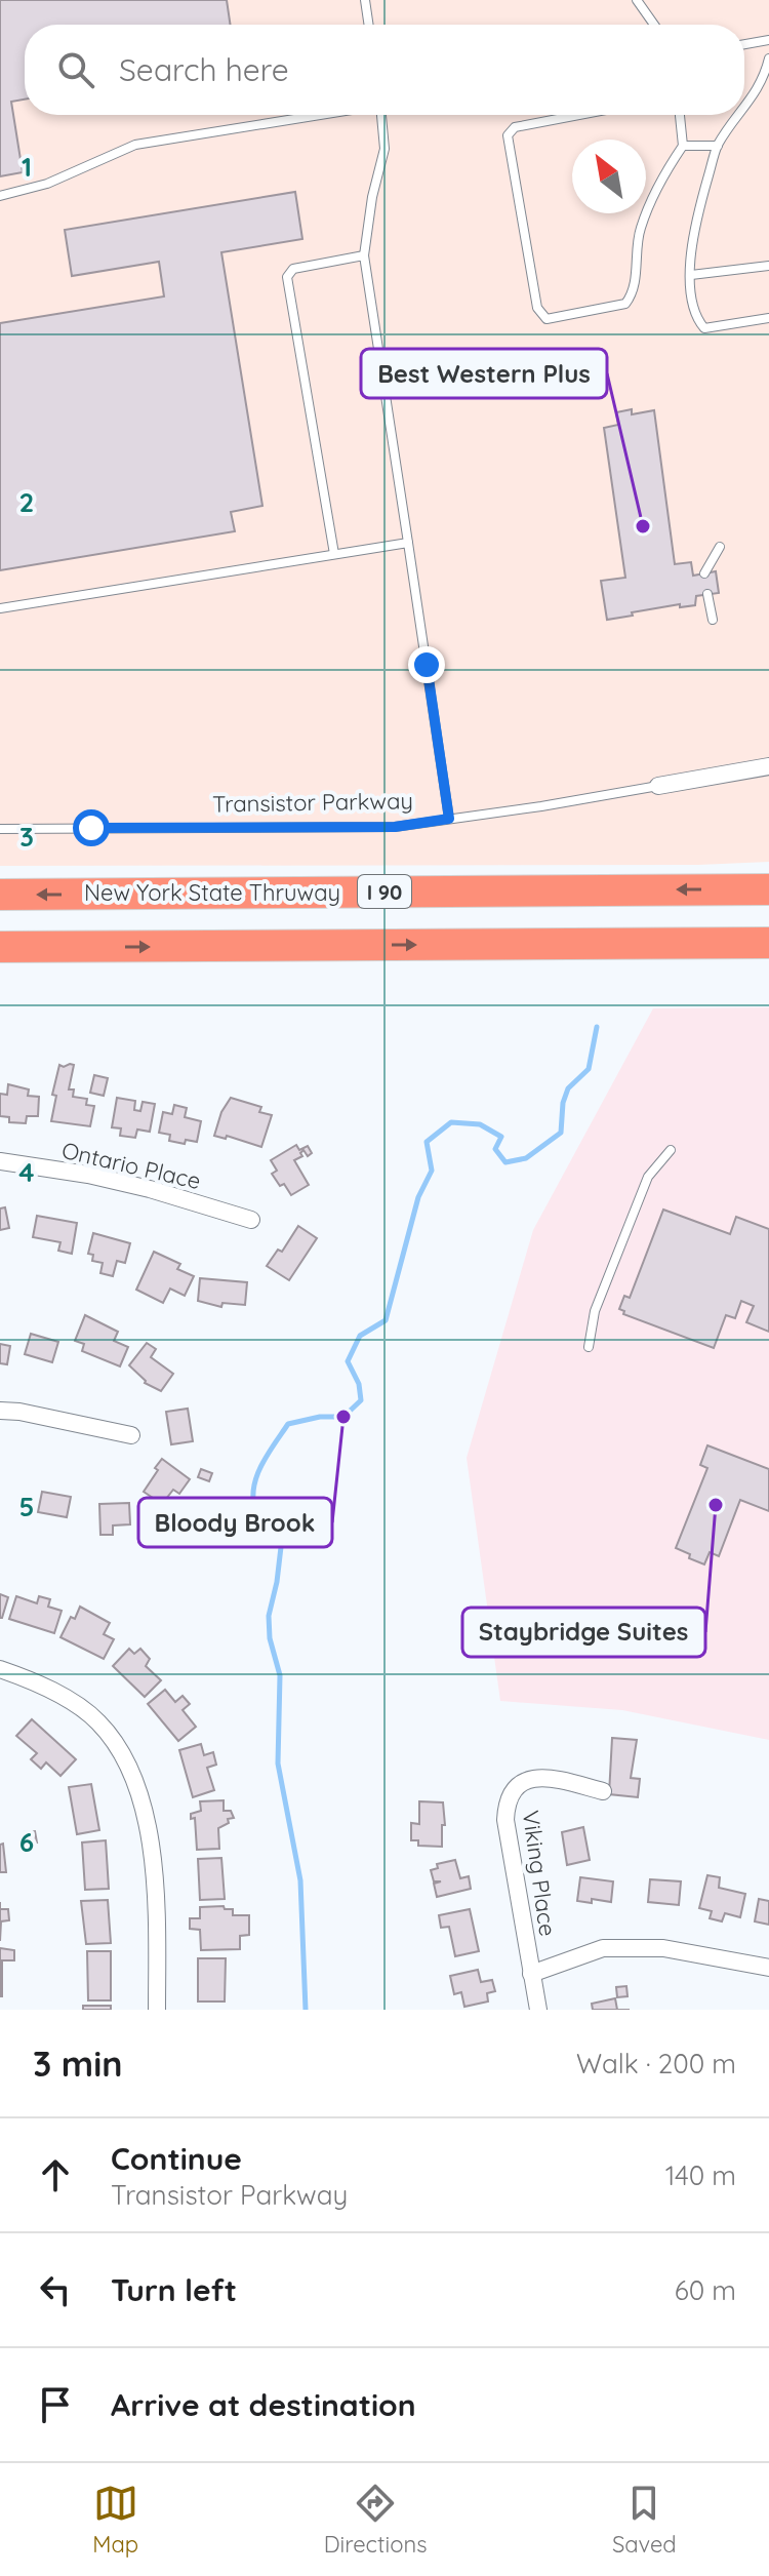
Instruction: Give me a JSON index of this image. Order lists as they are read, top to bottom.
{
  "streets": {
    "highway": ["I 90", "New York State Thruway"],
    "street": ["Transistor Parkway", "Ontario Place", "Viking Place"]
  },
  "places": ["Best Western Plus", "Bloody Brook", "Staybridge Suites"],
  "north": "top left",
  "page": {
    "search": "Search here",
    "heading": ["3 min", "Walk · 200 m"],
    "list": [
      ["Continue", "Transistor Parkway", "140 m"],
      ["Turn left", "60 m"],
      "Arrive at destination"
    ],
    "nav": ["Map", "Directions", "Saved"]
  },
  "grid": {
    "rows": [
      "1",
      "2",
      "3",
      "4",
      "5",
      "6"
    ]
  }
}
